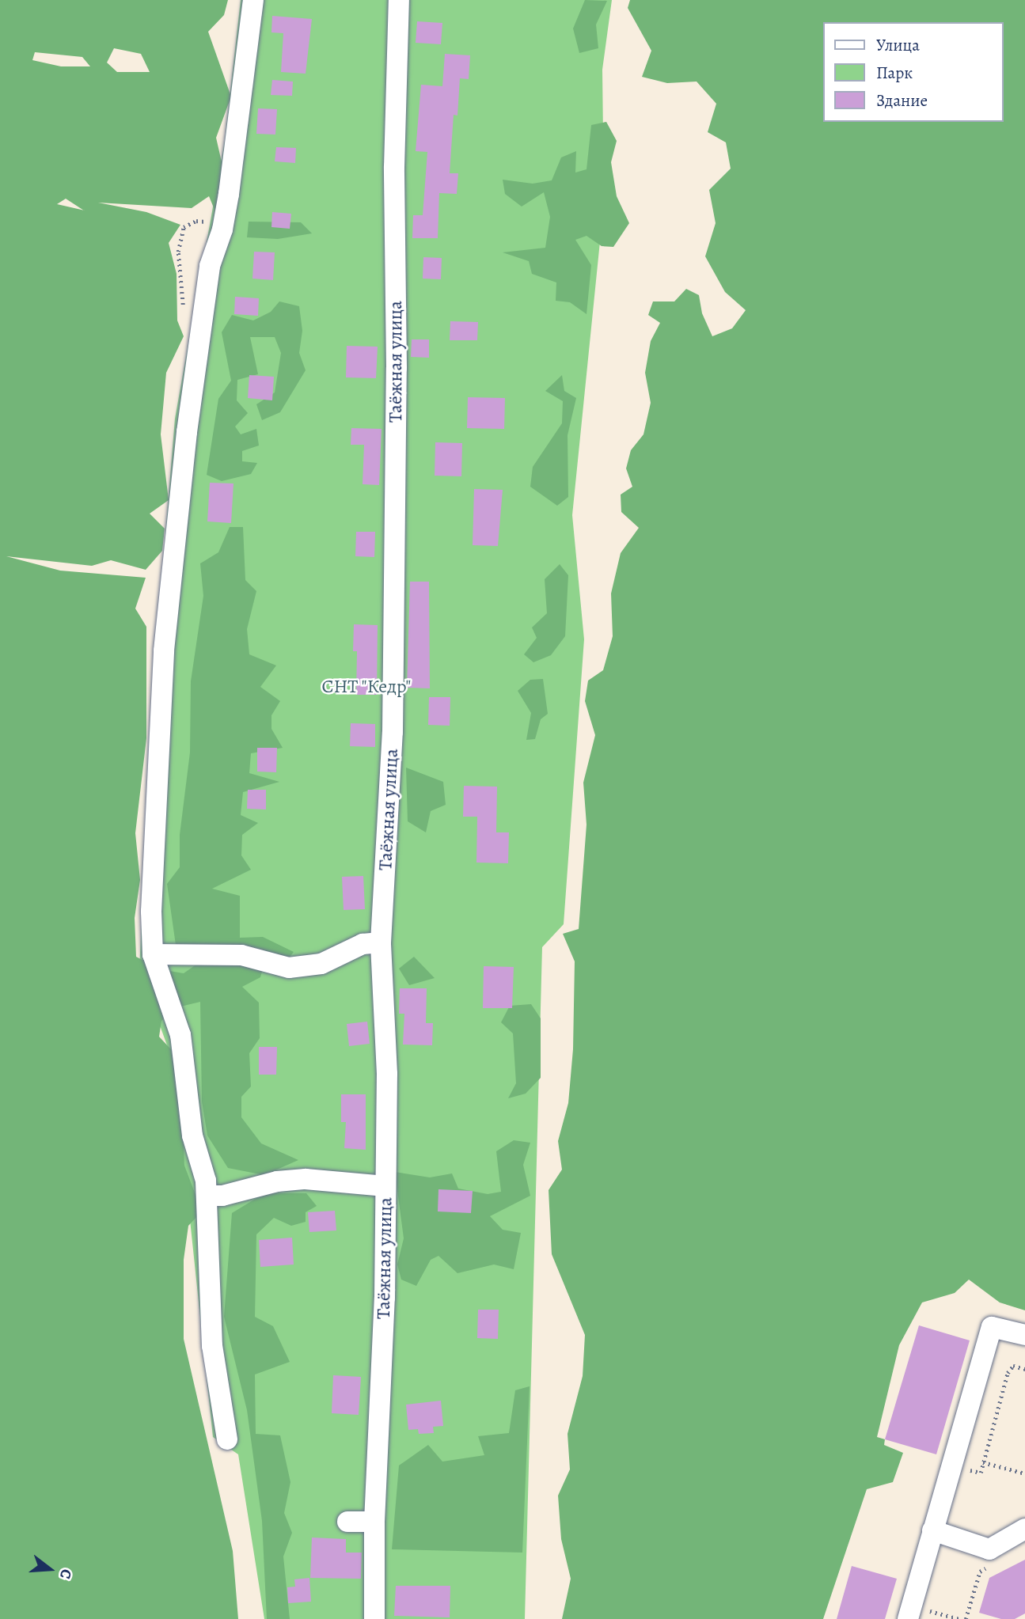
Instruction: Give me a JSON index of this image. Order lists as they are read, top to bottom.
{
  "streets": {
    "street": ["Таёжная улица"]
  },
  "parks": ["СНТ \"Кедр\""],
  "legend": ["Улица", "Парк", "Здание"],
  "north": "right"
}
